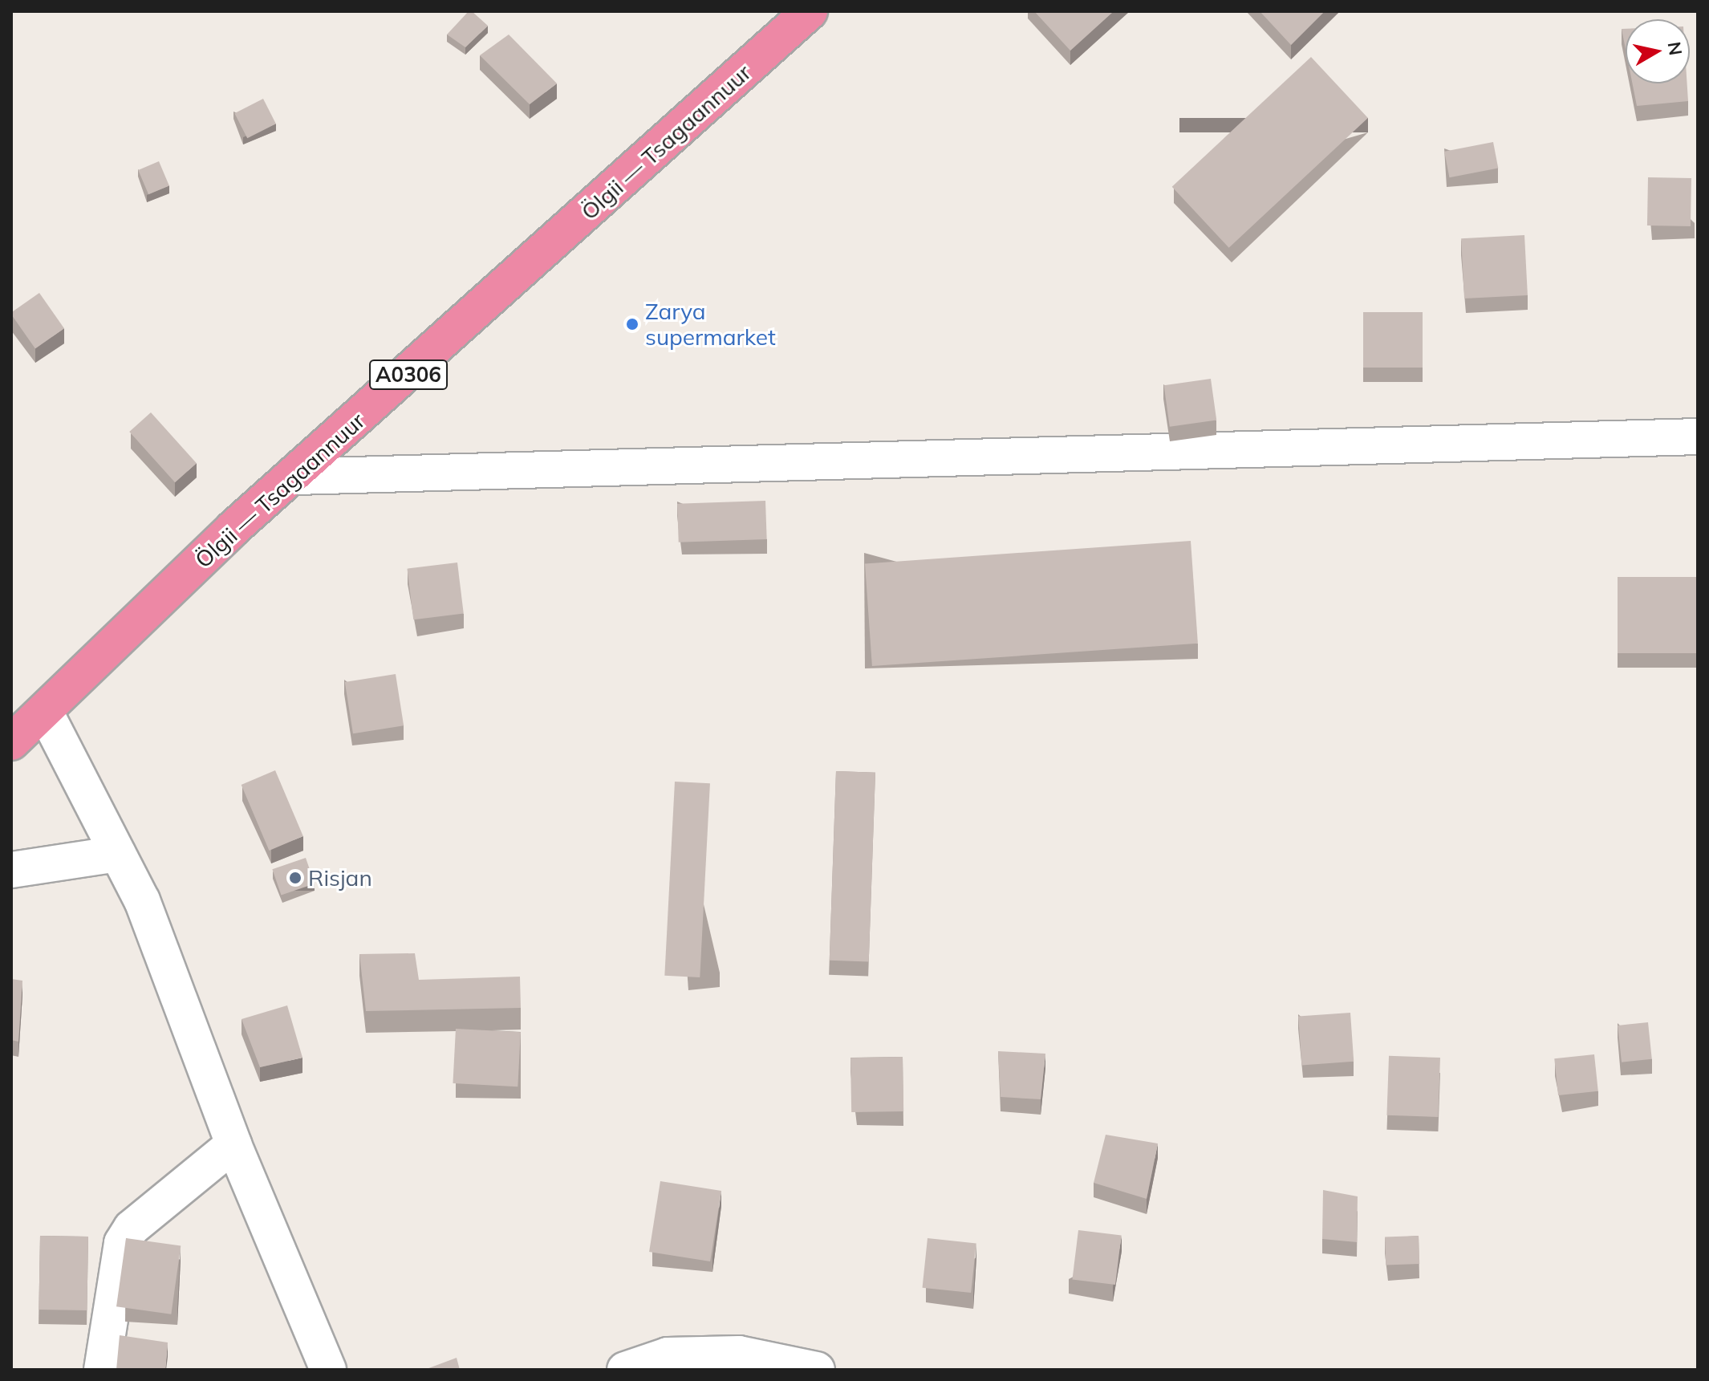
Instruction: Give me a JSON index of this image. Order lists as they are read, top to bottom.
{
  "streets": {
    "highway": ["Ölgii — Tsagaannuur", "A0306"]
  },
  "places": ["Zarya supermarket", "Risjan"],
  "north": "right"
}
